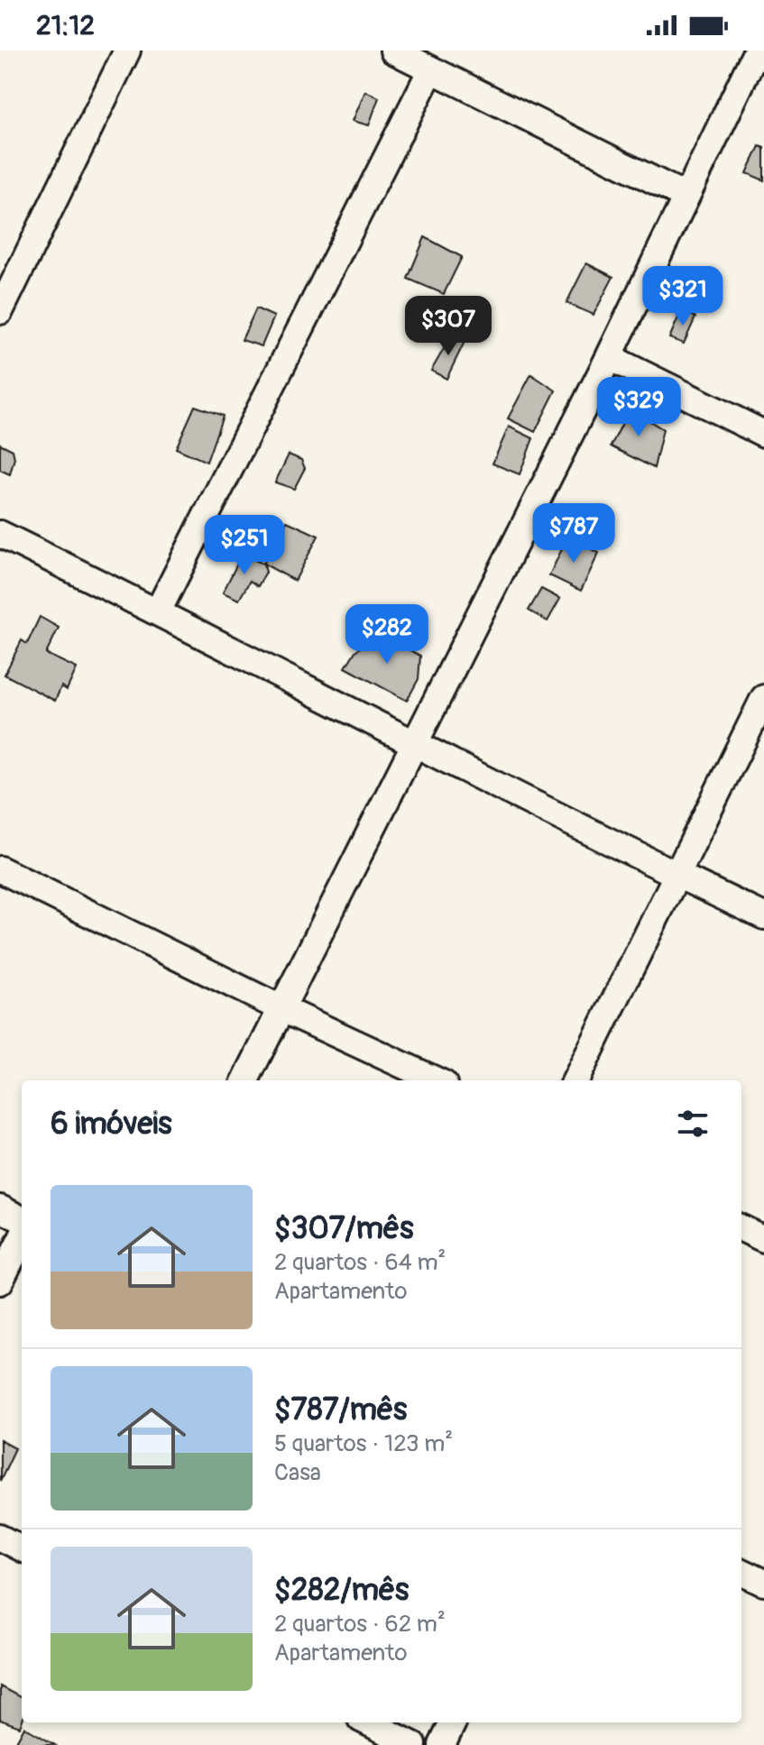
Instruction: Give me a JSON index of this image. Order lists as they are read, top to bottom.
{
  "page": {
    "status": "21:12",
    "price": [
      "$321",
      "$307",
      "$329",
      "$787",
      "$251",
      "$282"
    ],
    "heading": "6 imóveis",
    "list": [
      {
        "name": "$307/mês",
        "note": "2 quartos · 64 m² · Apartamento"
      },
      {
        "name": "$787/mês",
        "note": "5 quartos · 123 m² · Casa"
      },
      {
        "name": "$282/mês",
        "note": "2 quartos · 62 m² · Apartamento"
      }
    ]
  }
}
